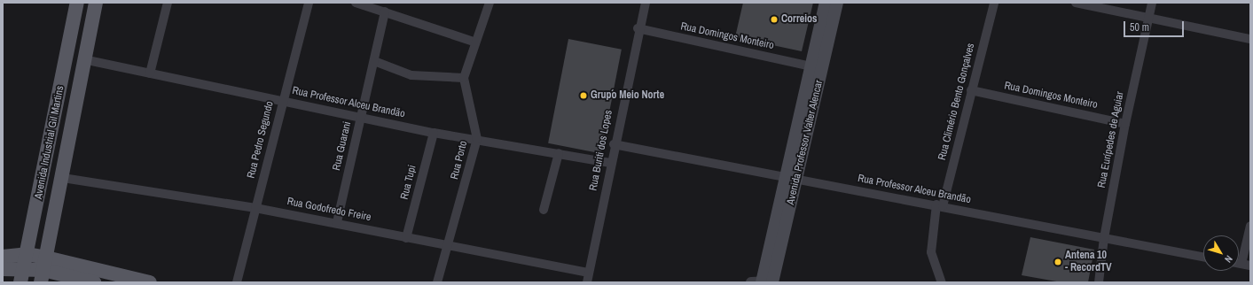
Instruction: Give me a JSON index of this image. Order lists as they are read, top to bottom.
{
  "streets": {
    "main road": ["Avenida Industrial Gil Martins", "Avenida Professor Valter Alencar"],
    "street": [
      "Rua Domingos Monteiro",
      "Rua Climério Bento Gonçalves",
      "Rua Professor Alceu Brandão",
      "Rua Pedro Segundo",
      "Rua Eurípedes de Aguiar",
      "Rua Guarani",
      "Rua Buriti dos Lopes",
      "Rua Porto",
      "Rua Tupi",
      "Rua Godofredo Freire"
    ]
  },
  "crossings": [
    ["Rua Domingos Monteiro", "Rua Climério Bento Gonçalves"],
    ["Rua Domingos Monteiro", "Rua Eurípedes de Aguiar"],
    ["Rua Domingos Monteiro", "Avenida Professor Valter Alencar"],
    ["Rua Domingos Monteiro", "Rua Buriti dos Lopes"],
    ["Rua Climério Bento Gonçalves", "Rua Professor Alceu Brandão"],
    ["Rua Professor Alceu Brandão", "Rua Pedro Segundo"],
    ["Rua Professor Alceu Brandão", "Rua Eurípedes de Aguiar"],
    ["Rua Professor Alceu Brandão", "Avenida Industrial Gil Martins"],
    ["Rua Professor Alceu Brandão", "Avenida Professor Valter Alencar"],
    ["Rua Professor Alceu Brandão", "Rua Guarani"],
    ["Rua Professor Alceu Brandão", "Rua Buriti dos Lopes"],
    ["Rua Professor Alceu Brandão", "Rua Porto"],
    ["Rua Professor Alceu Brandão", "Rua Tupi"],
    ["Rua Pedro Segundo", "Rua Godofredo Freire"],
    ["Avenida Industrial Gil Martins", "Rua Godofredo Freire"],
    ["Rua Guarani", "Rua Godofredo Freire"],
    ["Rua Buriti dos Lopes", "Rua Godofredo Freire"],
    ["Rua Porto", "Rua Godofredo Freire"],
    ["Rua Tupi", "Rua Godofredo Freire"]
  ],
  "places": ["Correios", "Gruṕo Meio Norte", "Antena 10 - RecordTV"],
  "scale_bar": "50 m",
  "north": "bottom right"
}
